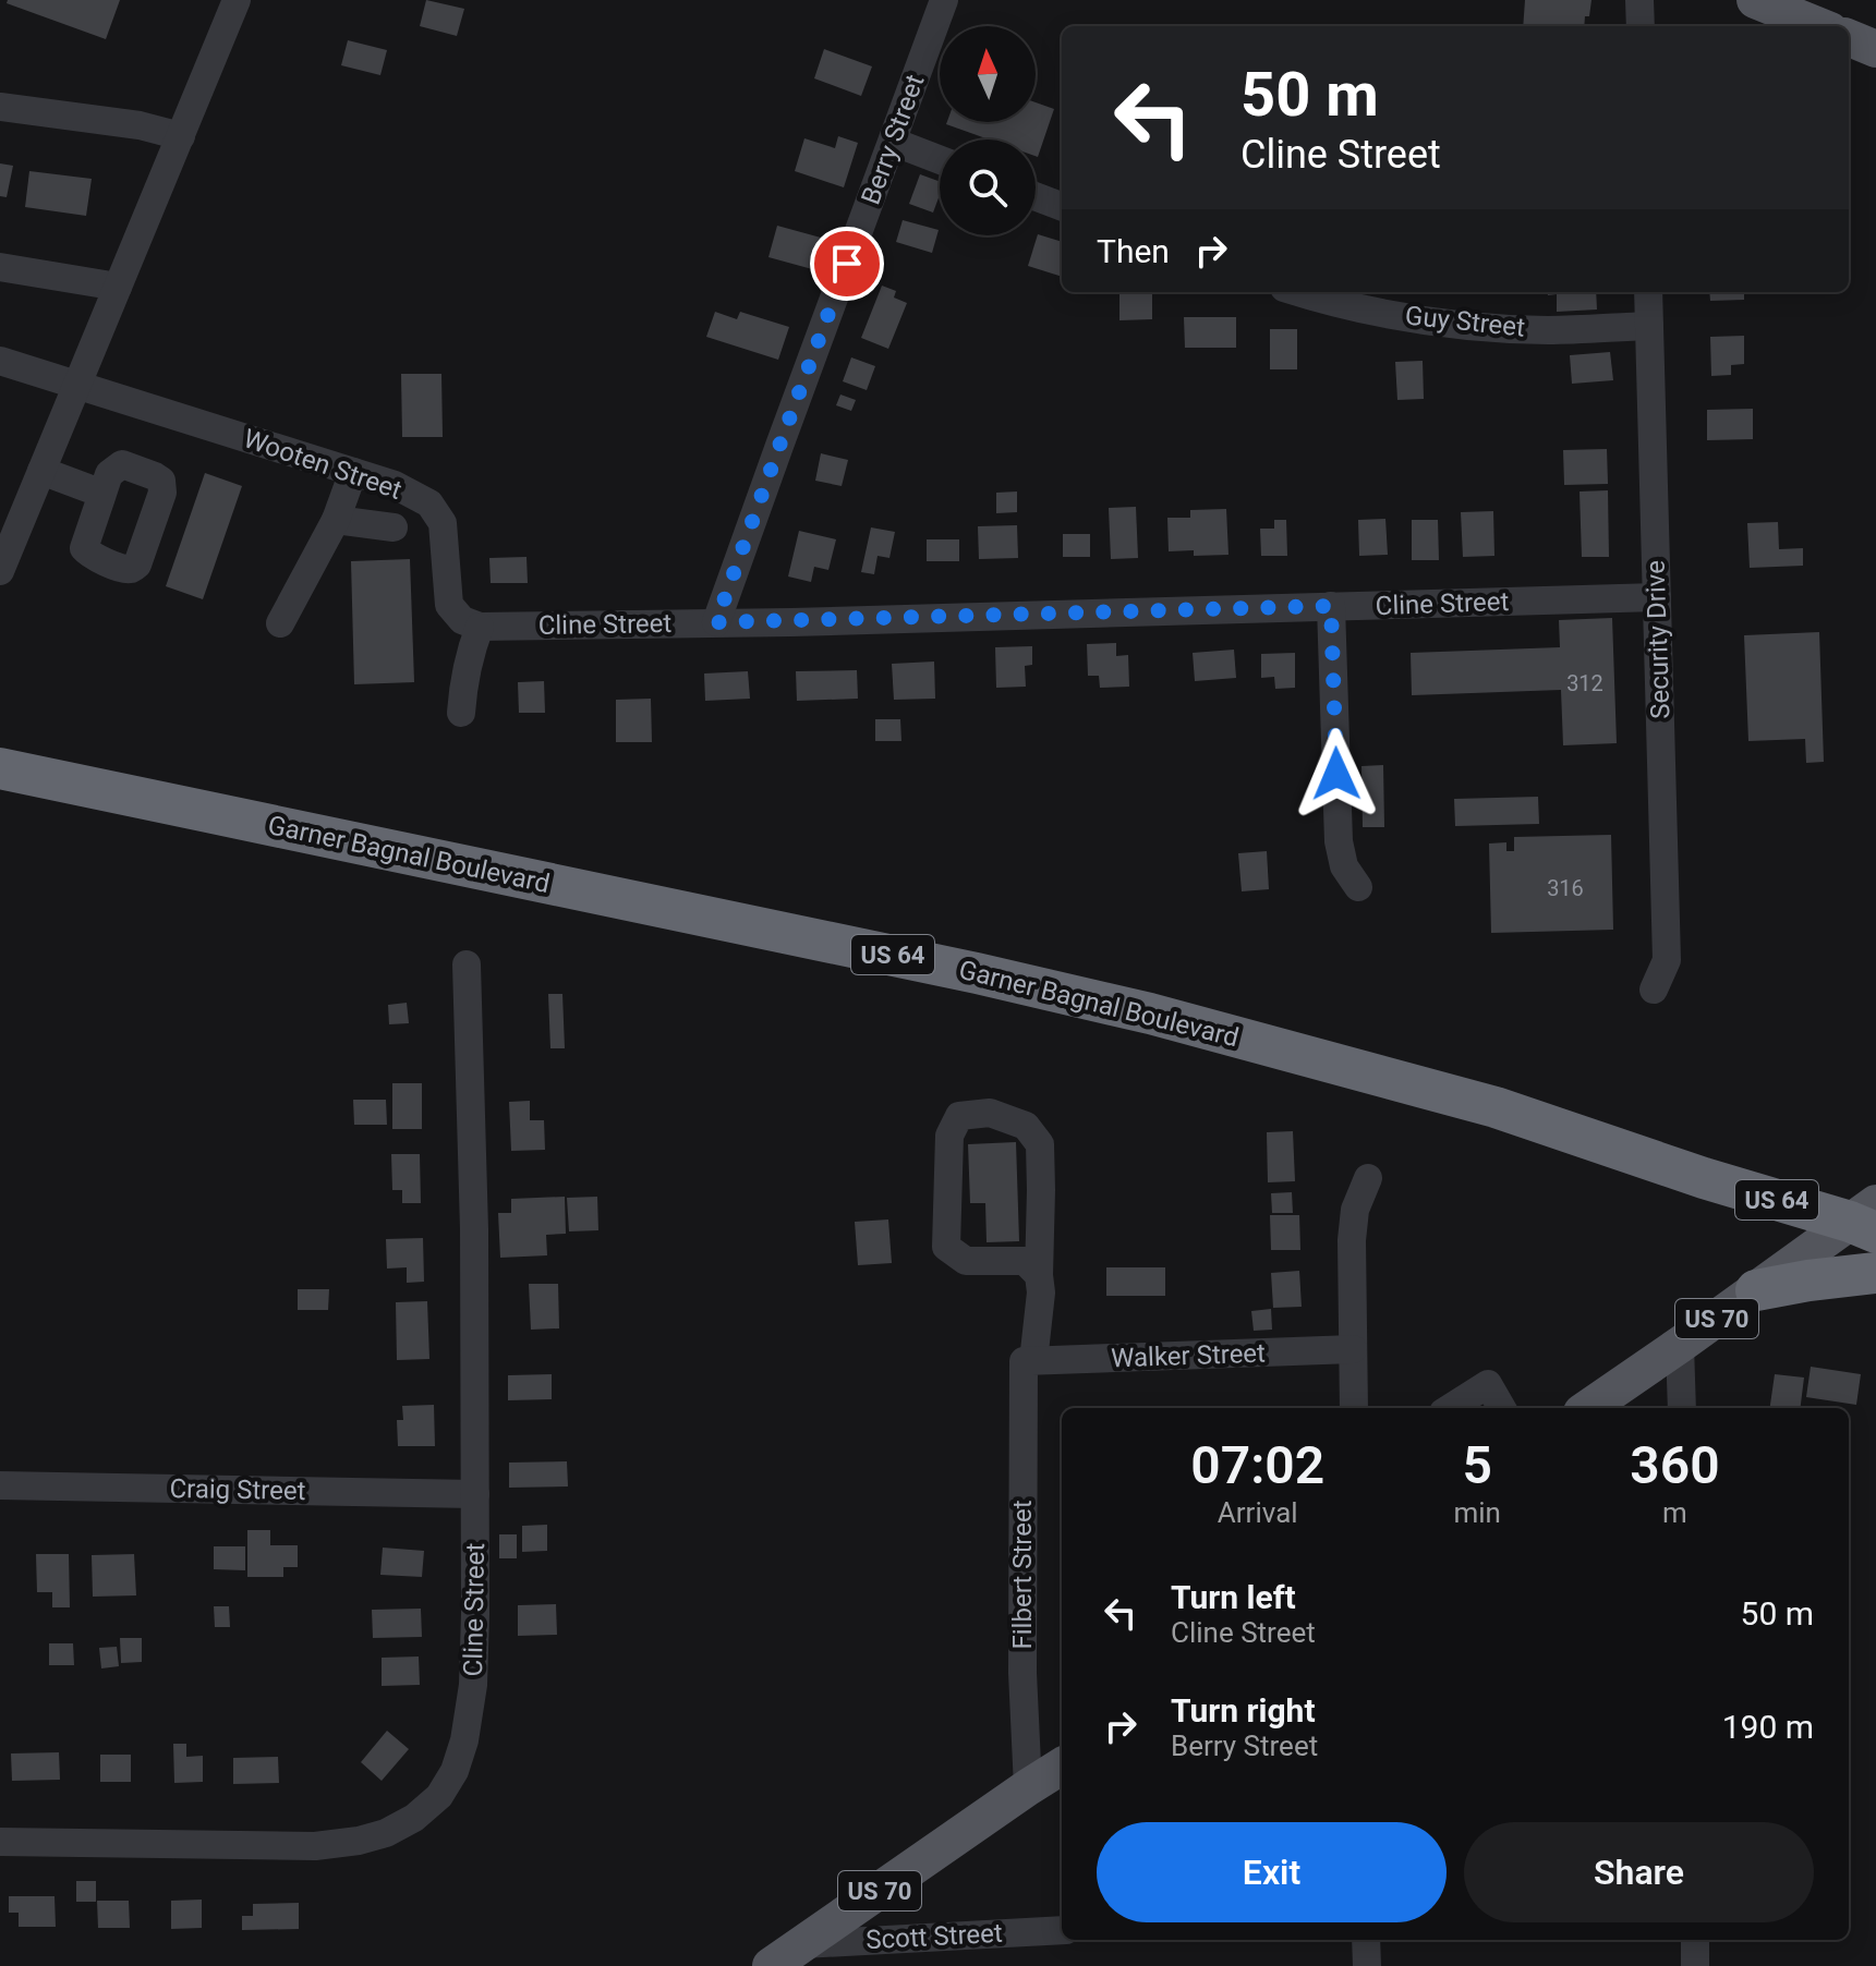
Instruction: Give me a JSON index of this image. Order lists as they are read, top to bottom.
{
  "streets": {
    "highway": ["Garner Bagnal Boulevard", "US 64"],
    "main road": ["US 70"],
    "street": [
      "Berry Street",
      "Guy Street",
      "Wooten Street",
      "Cline Street",
      "Security Drive",
      "Walker Street",
      "Craig Street",
      "Filbert Street",
      "Scott Street"
    ]
  },
  "crossings": [
    ["Berry Street", "Cline Street"],
    ["Guy Street", "Security Drive"],
    ["Wooten Street", "Cline Street"],
    ["Cline Street", "Security Drive"],
    ["Cline Street", "Craig Street"],
    ["Garner Bagnal Boulevard", "US 70"],
    ["US 70", "Filbert Street"],
    ["US 70", "Scott Street"],
    ["Walker Street", "Filbert Street"]
  ],
  "house_numbers": ["312", "316"],
  "north": "top",
  "page": {
    "turn": ["50 m", "Cline Street"],
    "then": "Then",
    "eta": [
      "07:02",
      "Arrival",
      "5",
      "min",
      "360",
      "m"
    ],
    "list": [
      {
        "name": "Turn left",
        "note": "Cline Street",
        "value": "50 m"
      },
      {
        "name": "Turn right",
        "note": "Berry Street",
        "value": "190 m"
      }
    ],
    "buttons": ["Exit", "Share"]
  }
}
